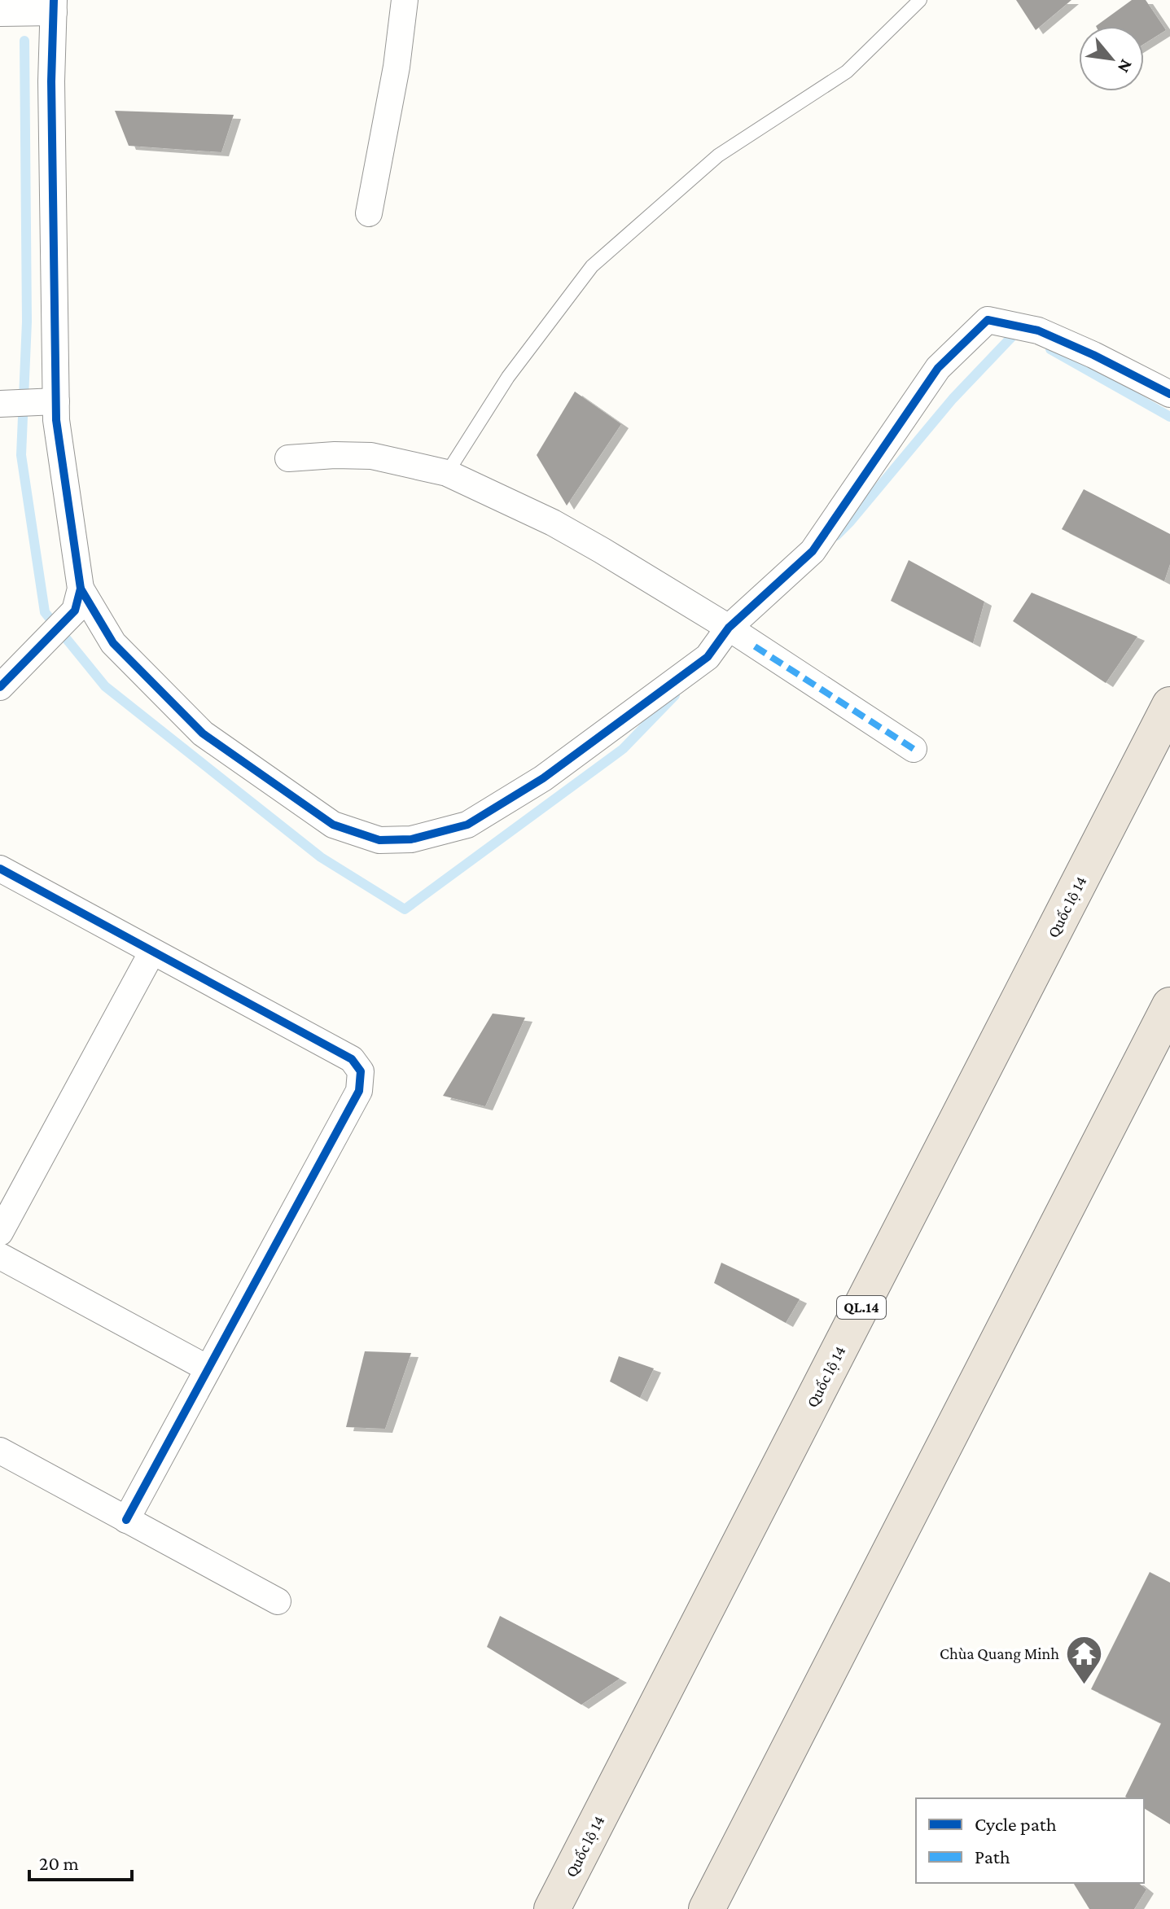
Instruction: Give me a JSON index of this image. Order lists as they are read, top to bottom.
{
  "streets": {
    "highway": ["Quốc lộ 14", "QL.14"]
  },
  "places": {
    "temple": ["Chùa Quang Minh"]
  },
  "legend": ["Cycle path", "Path"],
  "scale_bar": "20 m",
  "north": "bottom right"
}
